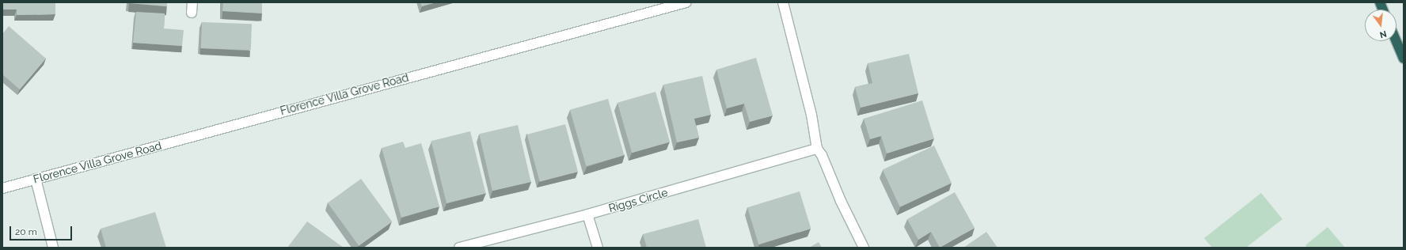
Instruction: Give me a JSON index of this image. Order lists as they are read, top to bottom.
{
  "streets": {
    "street": ["Florence Villa Grove Road", "Riggs Circle"]
  },
  "scale_bar": "20 m",
  "north": "bottom"
}
